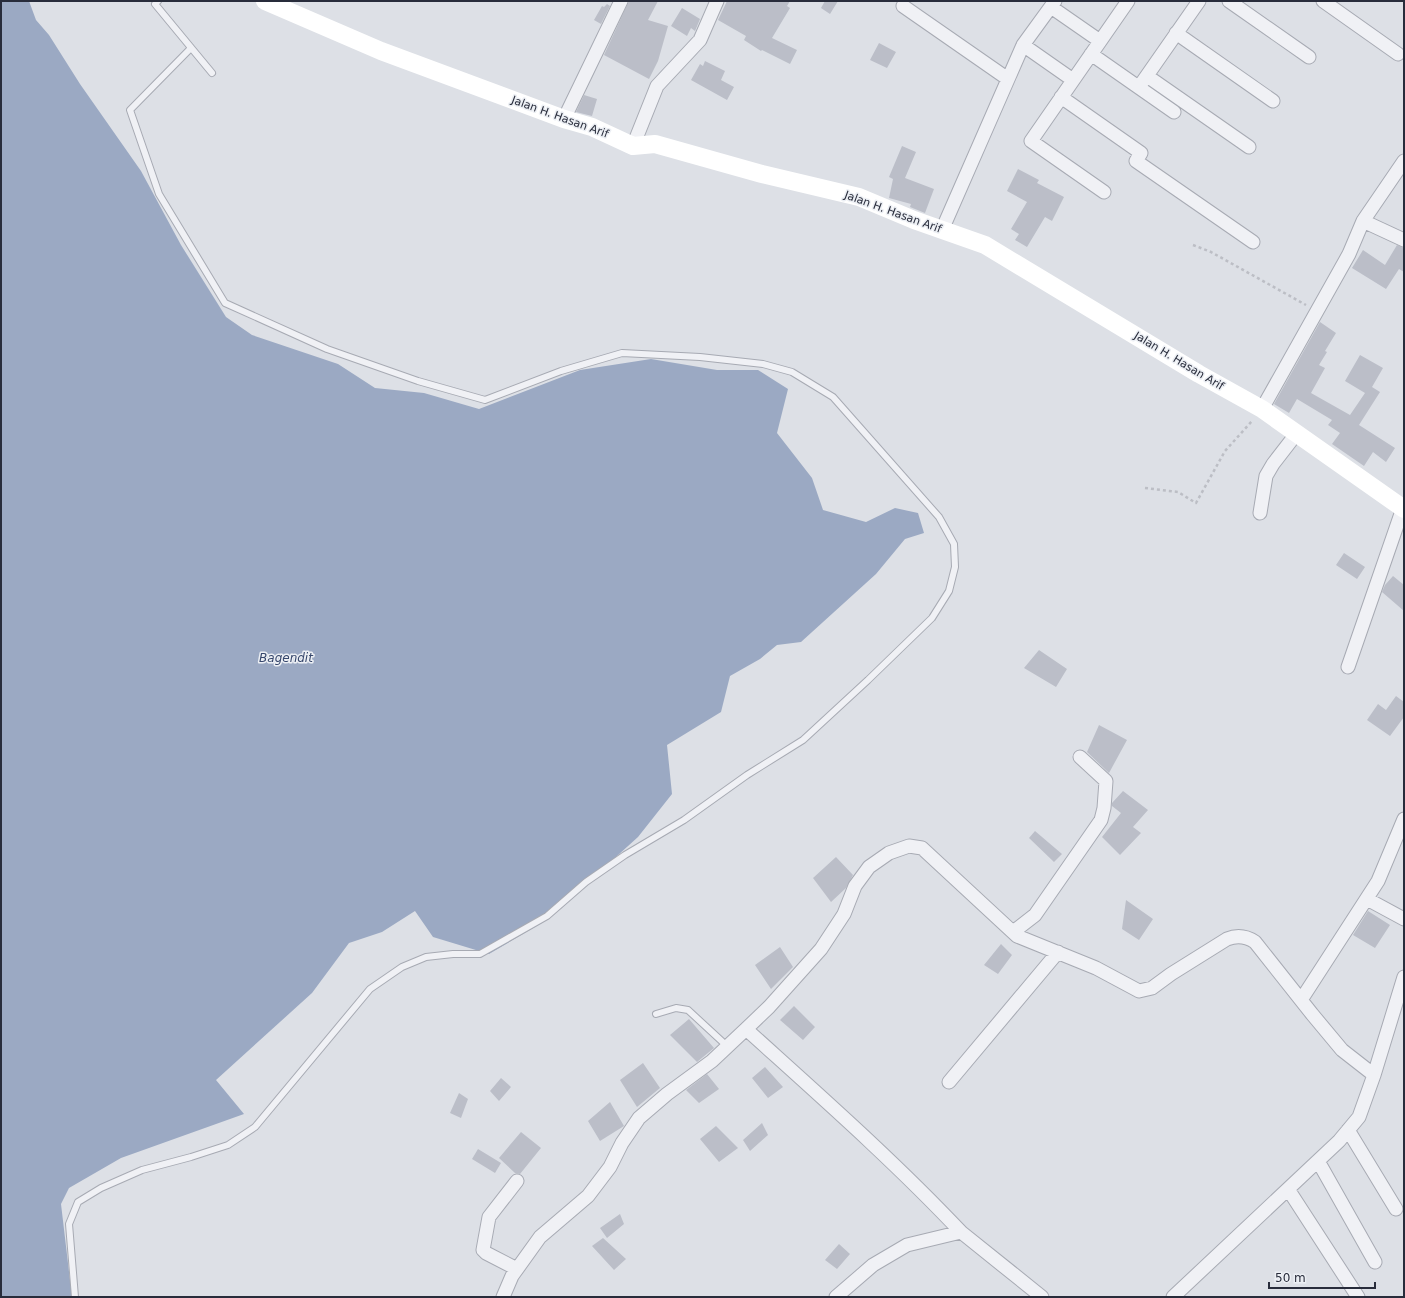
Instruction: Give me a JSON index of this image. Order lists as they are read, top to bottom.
{
  "streets": {
    "main road": ["Jalan H. Hasan Arif"]
  },
  "water": ["Bagendit"],
  "scale_bar": "50 m"
}
